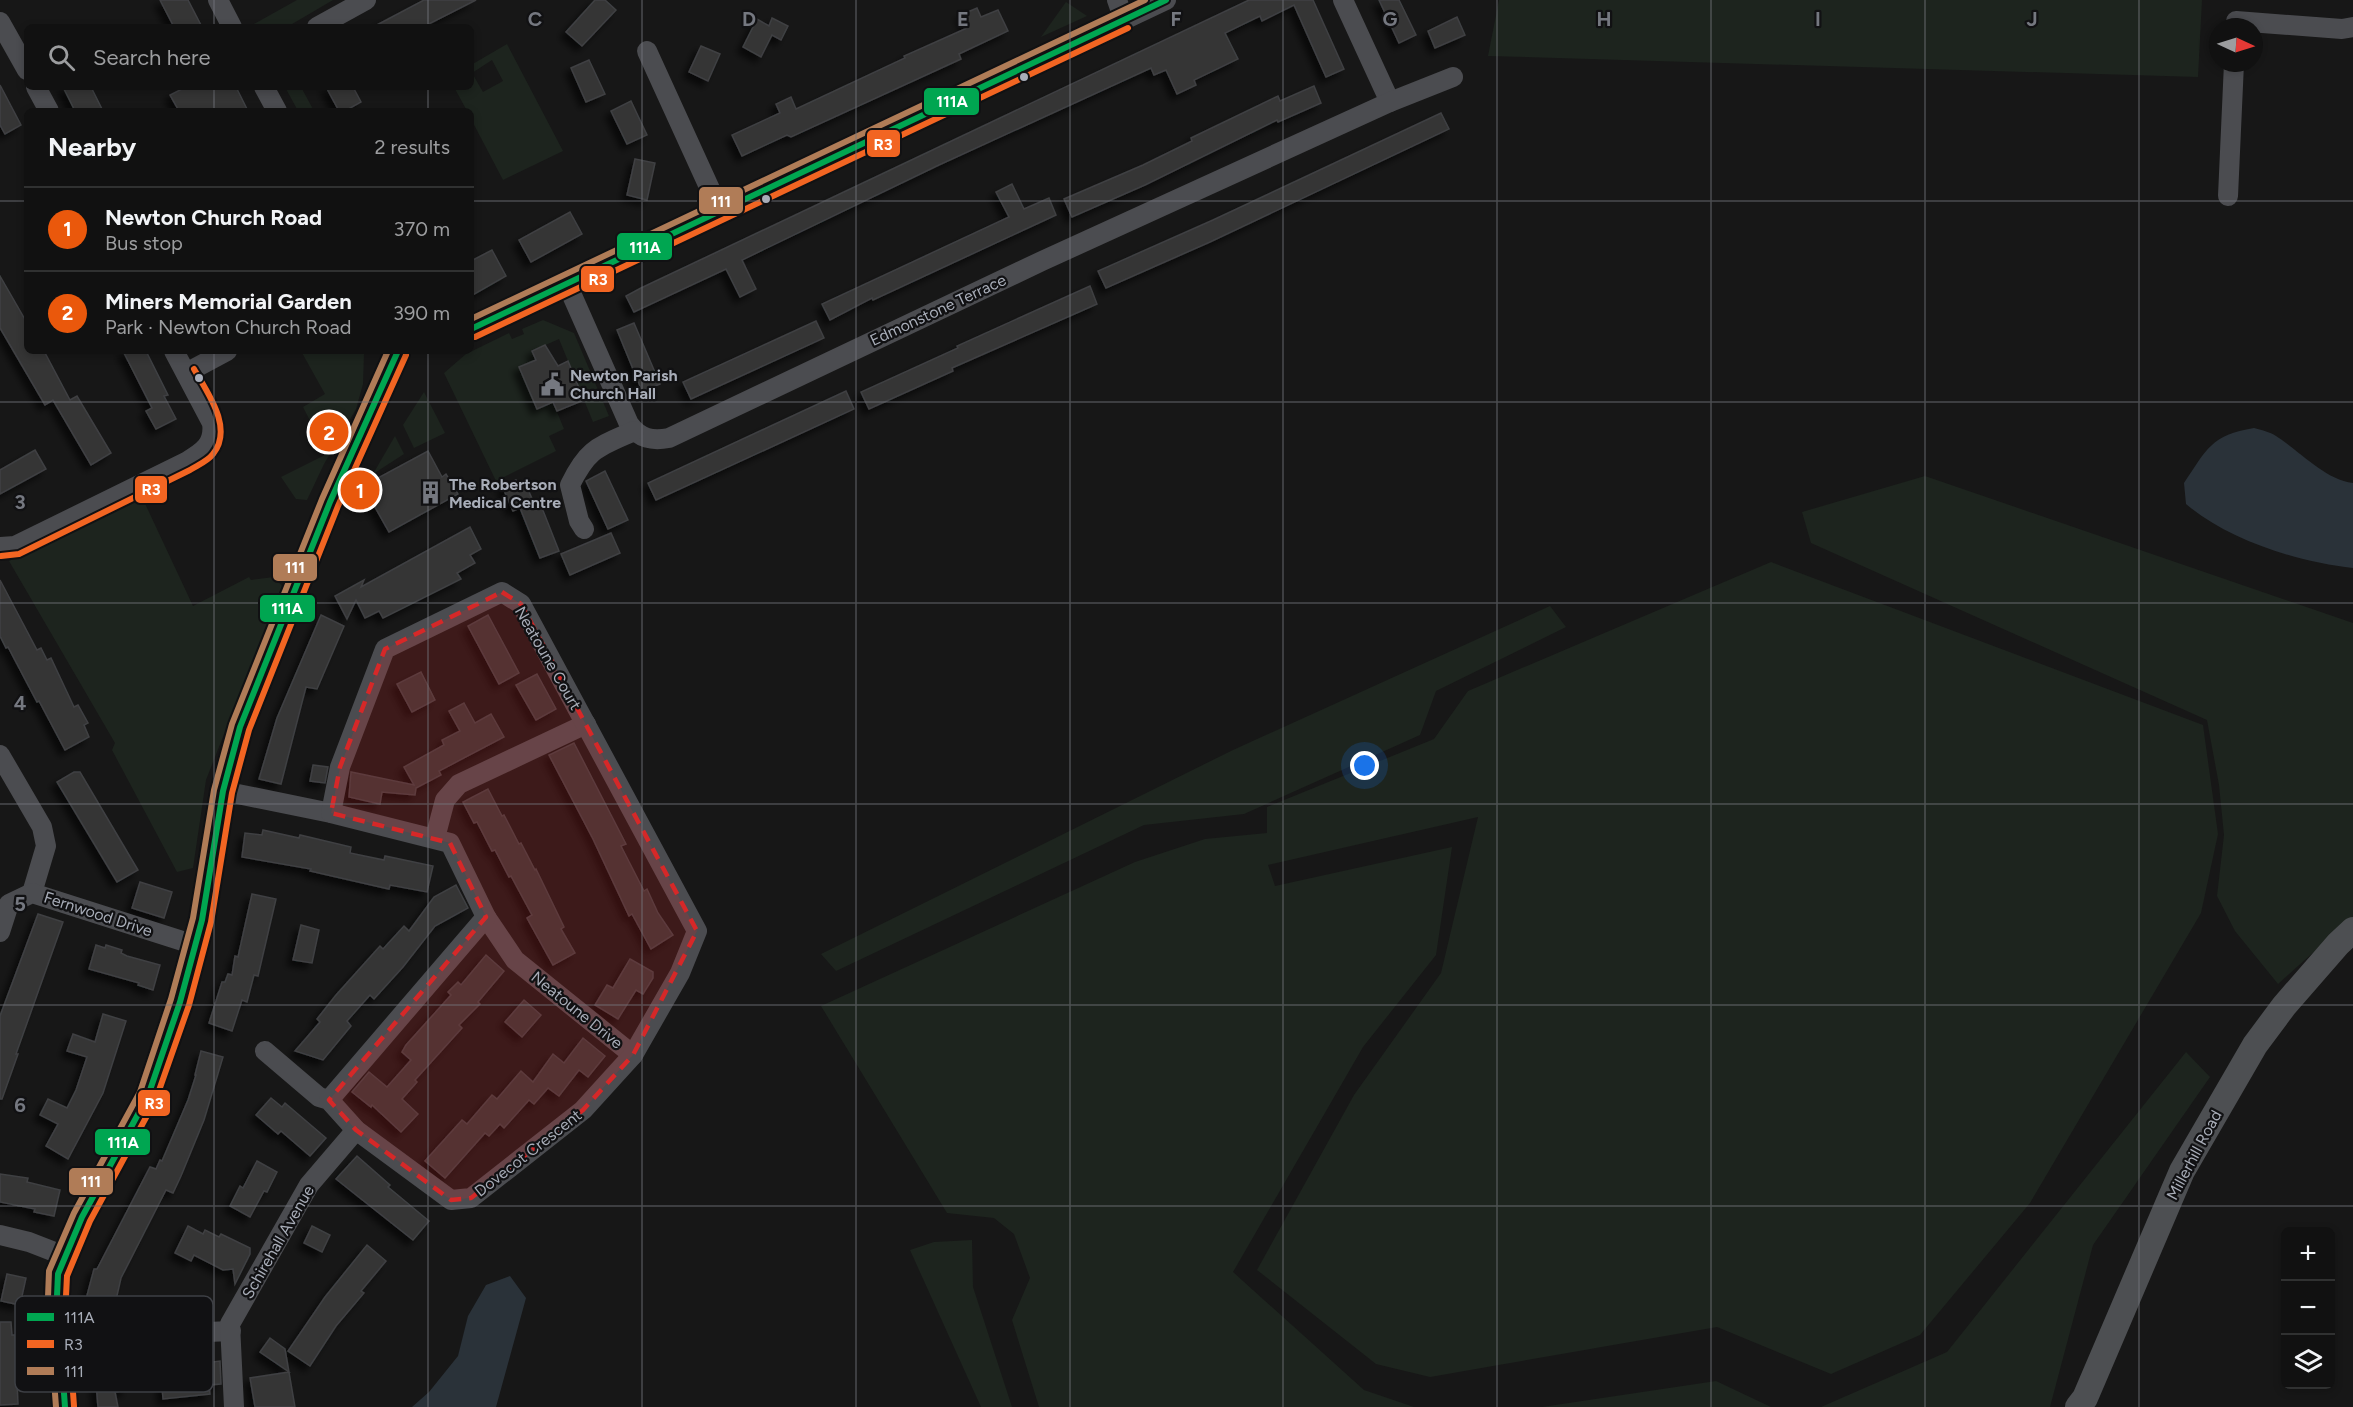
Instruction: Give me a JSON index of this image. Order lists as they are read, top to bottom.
{
  "streets": {
    "main road": ["Millerhill Road"],
    "street": [
      "Edmonstone Terrace",
      "Neatoune Court",
      "Fernwood Drive",
      "Neatoune Drive",
      "Dovecot Crescent",
      "Schirehall Avenue"
    ]
  },
  "crossings": [
    ["Neatoune Court", "Neatoune Drive"],
    ["Neatoune Drive", "Dovecot Crescent"],
    ["Dovecot Crescent", "Schirehall Avenue"]
  ],
  "places": {
    "public building": ["Newton Parish Church Hall"],
    "building": ["The Robertson Medical Centre"]
  },
  "lines": ["transit line 111A", "transit line 111", "transit line R3"],
  "legend": ["111A", "R3", "111"],
  "north": "right",
  "page": {
    "search": "Search here",
    "heading": ["Nearby", "2 results"],
    "list": [
      {
        "mark": "1",
        "name": "Newton Church Road",
        "note": "Bus stop",
        "value": "370 m"
      },
      {
        "mark": "2",
        "name": "Miners Memorial Garden",
        "note": "Park · Newton Church Road",
        "value": "390 m"
      }
    ],
    "pins": ["2", "1"],
    "map_buttons": ["+", "−"]
  },
  "grid": {
    "columns": [
      "C",
      "D",
      "E",
      "F",
      "G",
      "H",
      "I",
      "J"
    ],
    "rows": [
      "3",
      "4",
      "5",
      "6"
    ]
  }
}
